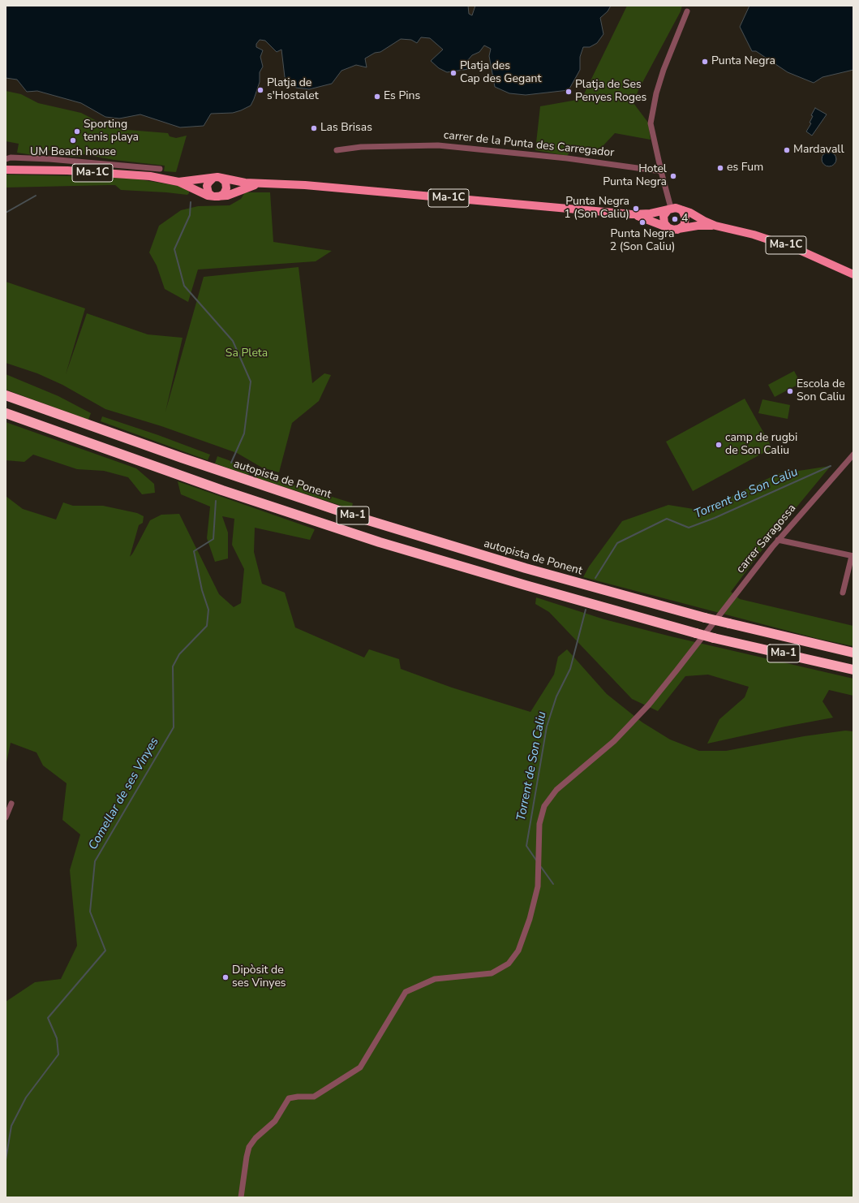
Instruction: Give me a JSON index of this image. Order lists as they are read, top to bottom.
{
  "streets": {
    "highway": ["autopista de Ponent", "Ma-1"],
    "main road": ["Ma-1C"],
    "street": ["carrer de la Punta des Carregador", "carrer Saragossa"]
  },
  "crossings": [
    ["Ma-1", "carrer Saragossa"]
  ],
  "water": ["Torrent de Son Caliu", "Comellar de ses Vinyes"],
  "parks": ["Sa Pleta"],
  "places": [
    "Punta Negra",
    "Platja des Cap des Gegant",
    "Platja de s'Hostalet",
    "Platja de Ses Penyes Roges",
    "Es Pins",
    "Las Brisas",
    "Sporting tenis playa",
    "UM Beach house",
    "Mardavall",
    "es Fum",
    "Hotel Punta Negra",
    "Punta Negra 1 (Son Caliu)",
    "4",
    "Punta Negra 2 (Son Caliu)",
    "Escola de Son Caliu",
    "camp de rugbi de Son Caliu",
    "Dipòsit de ses Vinyes"
  ]
}
